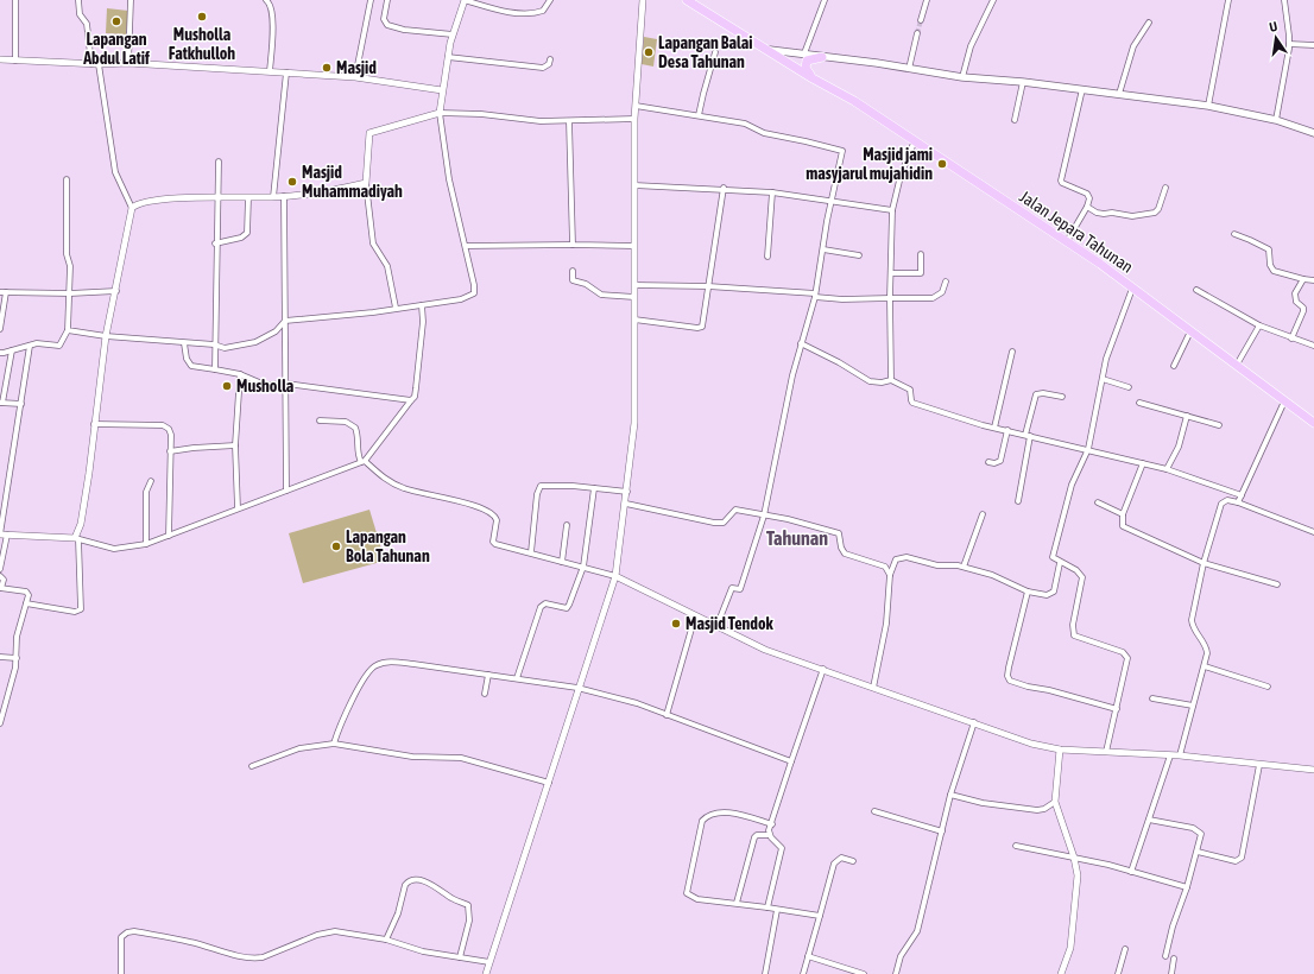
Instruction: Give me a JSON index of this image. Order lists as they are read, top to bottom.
{
  "streets": {
    "highway": ["Jalan Jepara Tahunan"]
  },
  "districts": ["Tahunan"],
  "places": [
    "Musholla Fatkhulloh",
    "Lapangan Abdul Latif",
    "Lapangan Balai Desa Tahunan",
    "Masjid",
    "Masjid jami masyjarul mujahidin",
    "Masjid Muhammadiyah",
    "Musholla",
    "Lapangan Bola Tahunan",
    "Masjid Tendok"
  ],
  "north": "top"
}
